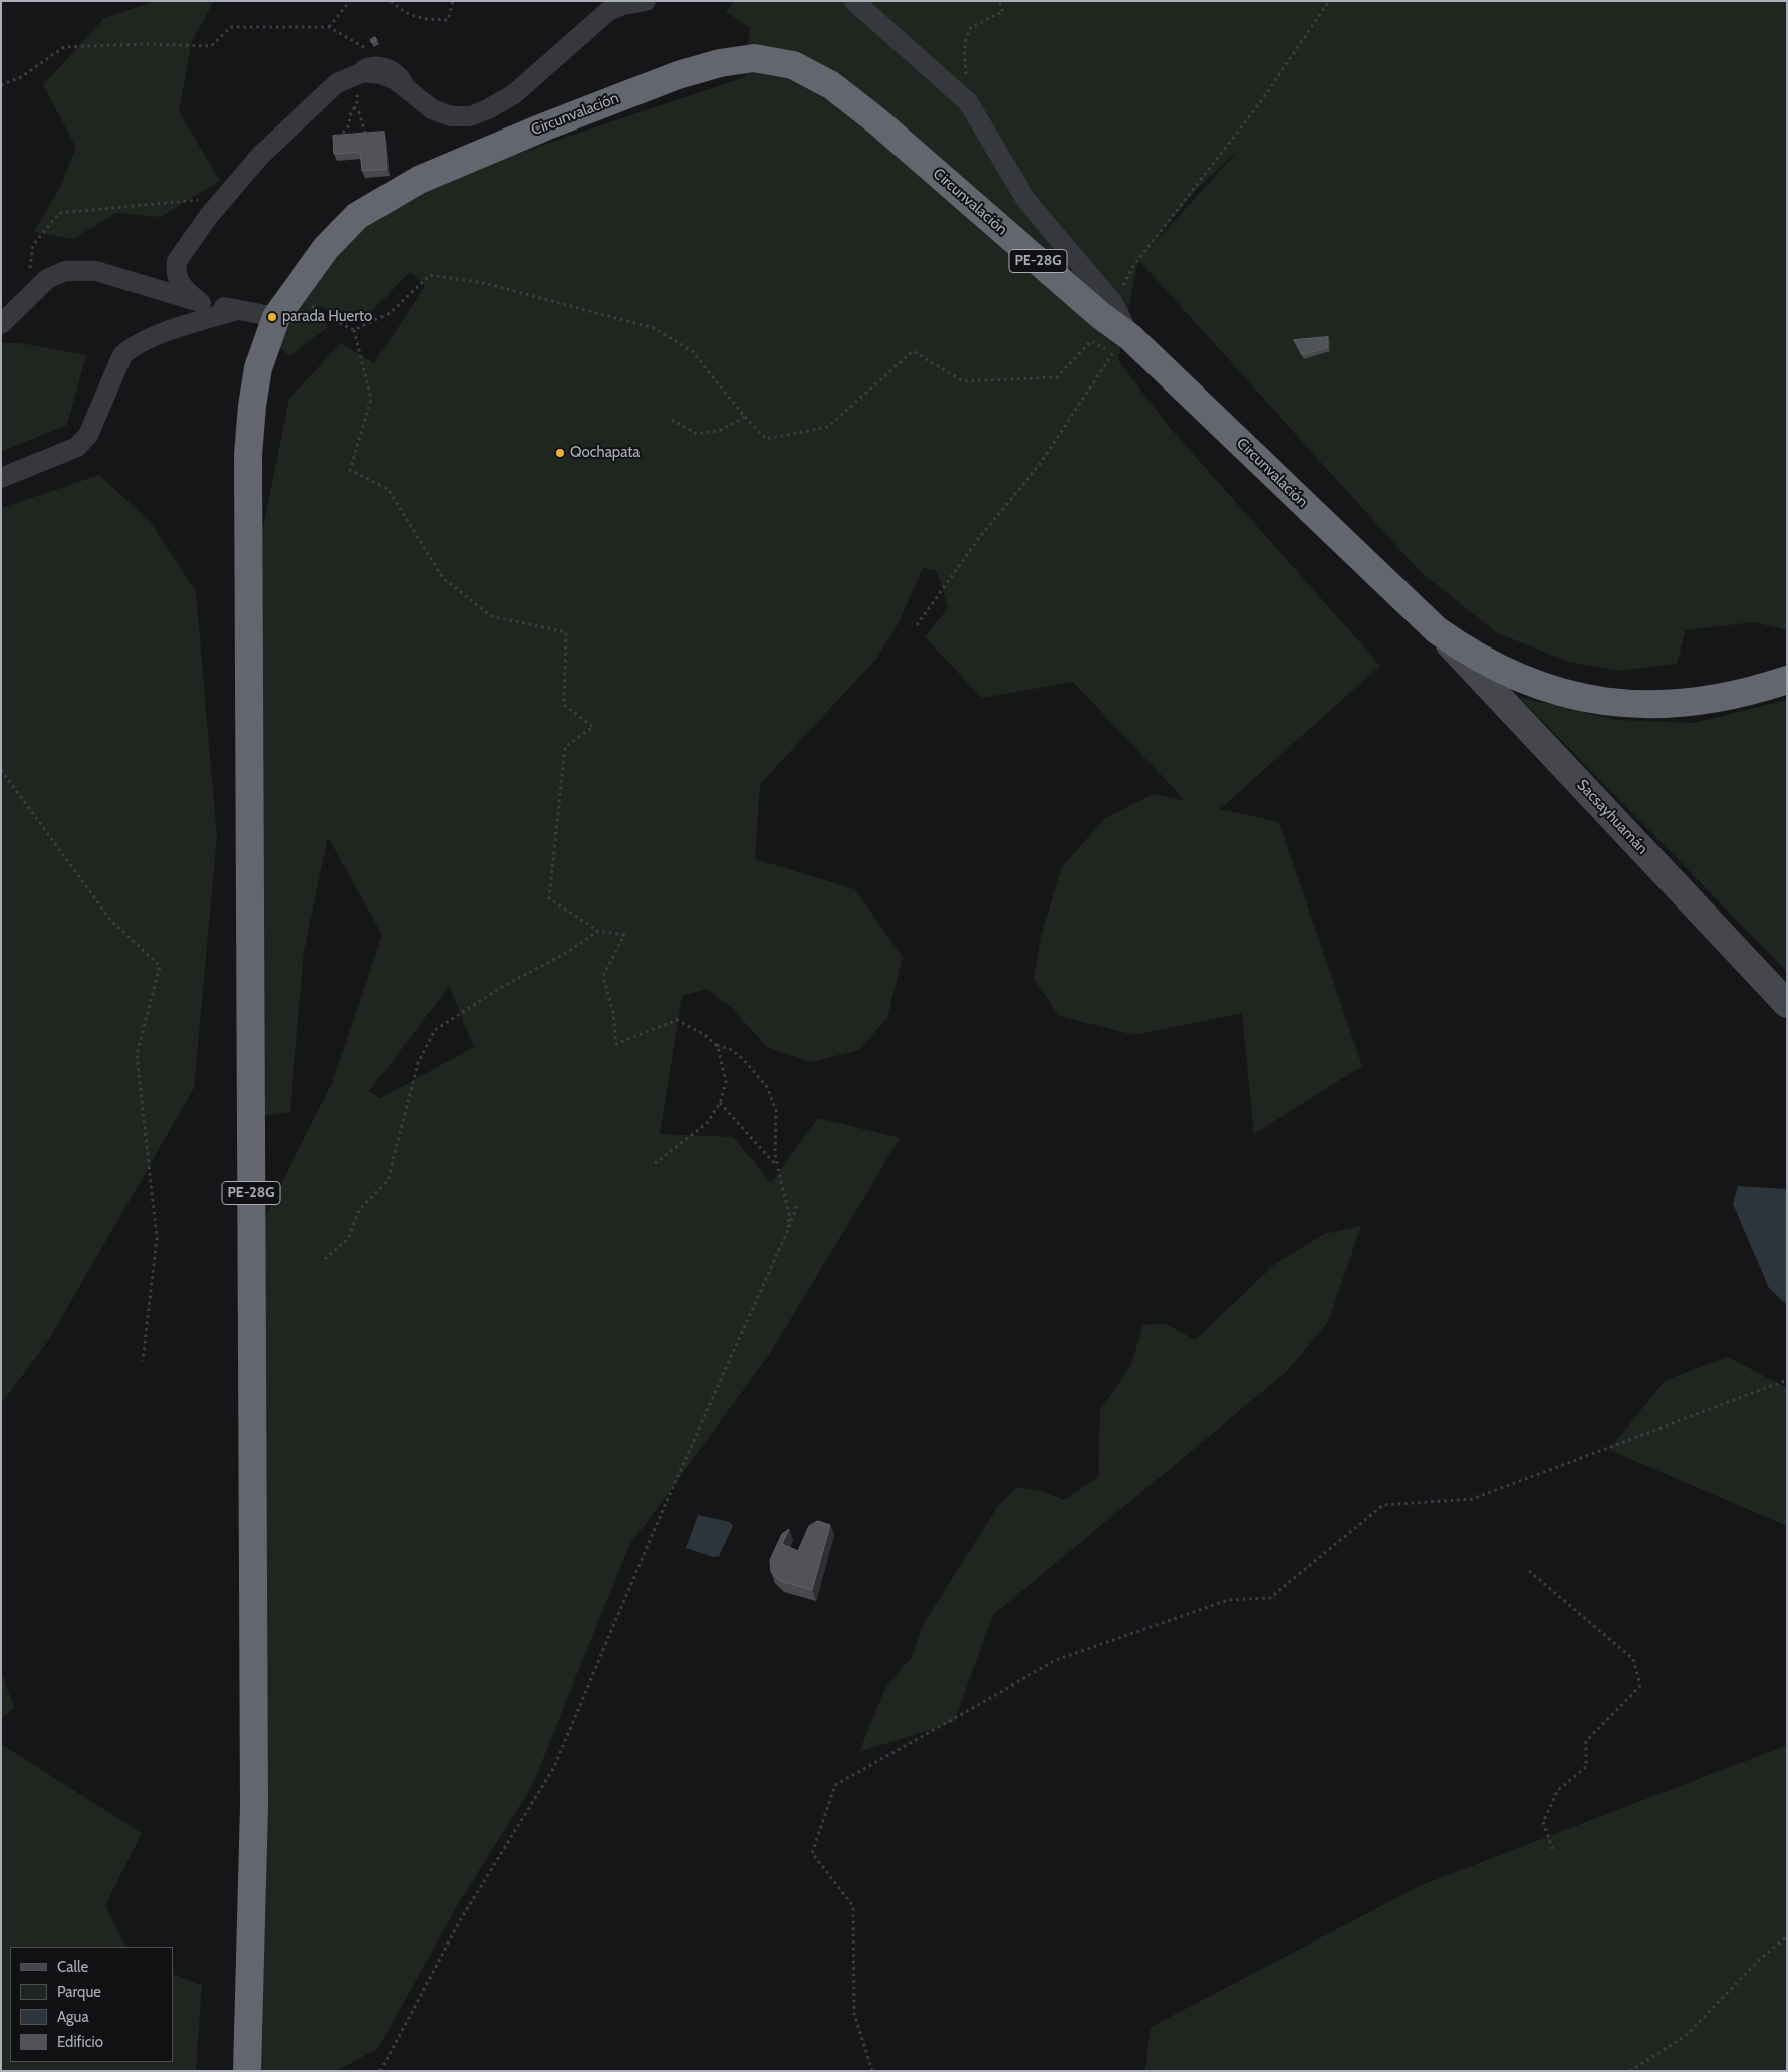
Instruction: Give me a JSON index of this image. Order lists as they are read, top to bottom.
{
  "streets": {
    "highway": ["Circunvalación", "PE-28G"],
    "street": ["Sacsayhuamán"]
  },
  "crossings": [
    ["Circunvalación", "PE-28G"],
    ["Circunvalación", "Sacsayhuamán"]
  ],
  "places": ["parada Huerto", "Qochapata"],
  "legend": [
    "Calle",
    "Parque",
    "Agua",
    "Edificio"
  ]
}
